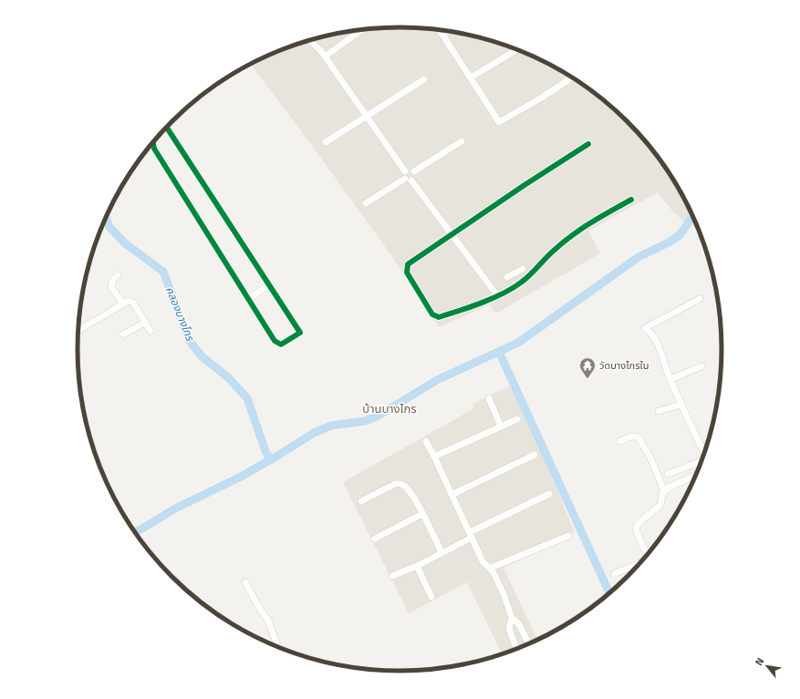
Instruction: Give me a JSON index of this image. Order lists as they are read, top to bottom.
{
  "districts": ["บ้านบางไกร"],
  "water": ["คลองบางไกร"],
  "places": {
    "temple": ["วัดบางไกรใน"]
  },
  "north": "top left"
}
